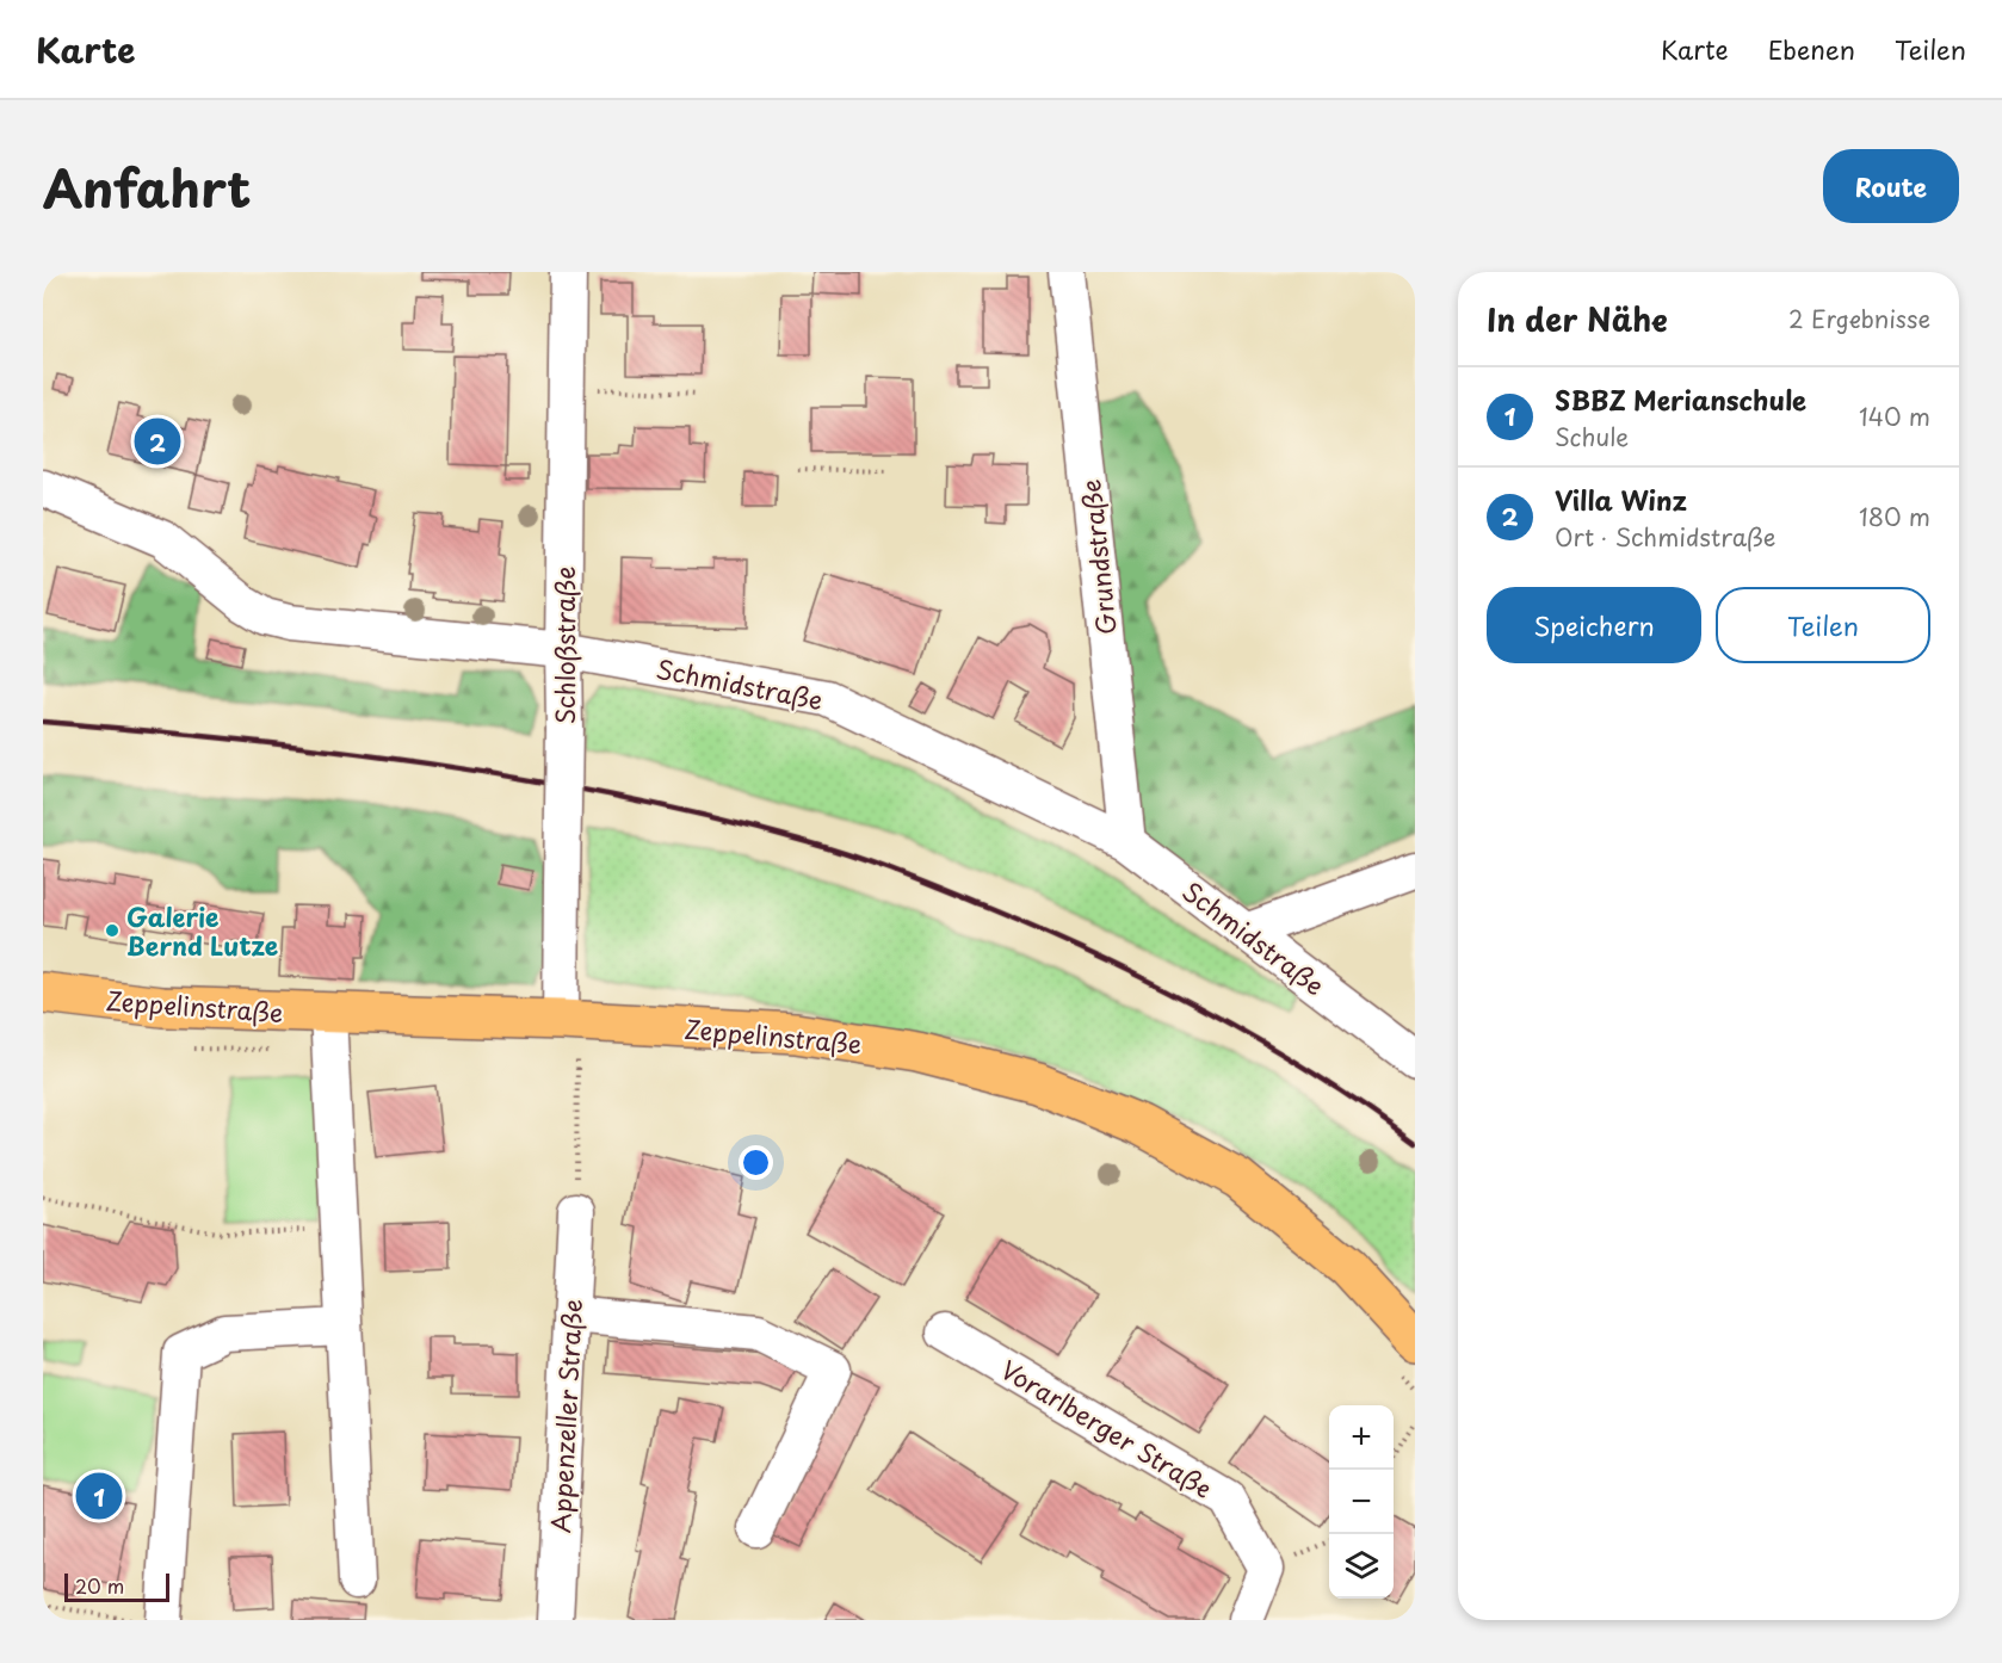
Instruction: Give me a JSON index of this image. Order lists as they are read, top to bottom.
{
  "streets": {
    "main road": ["Zeppelinstraße"],
    "street": [
      "Grundstraße",
      "Schloßstraße",
      "Schmidstraße",
      "Appenzeller Straße",
      "Vorarlberger Straße"
    ]
  },
  "crossings": [
    ["Grundstraße", "Schmidstraße"],
    ["Schloßstraße", "Schmidstraße"],
    ["Schloßstraße", "Zeppelinstraße"]
  ],
  "places": ["Galerie Bernd Lutze"],
  "scale_bar": "20 m",
  "page": {
    "header": "Karte",
    "nav": ["Karte", "Ebenen", "Teilen"],
    "title": "Anfahrt",
    "buttons": [
      "Route",
      ["Speichern", "Teilen"]
    ],
    "heading": ["In der Nähe", "2 Ergebnisse"],
    "list": [
      {
        "mark": "1",
        "name": "SBBZ Merianschule",
        "note": "Schule",
        "value": "140 m"
      },
      {
        "mark": "2",
        "name": "Villa Winz",
        "note": "Ort · Schmidstraße",
        "value": "180 m"
      }
    ],
    "pins": ["2", "1"],
    "map_buttons": ["+", "−"],
    "scale": "20 m"
  }
}
